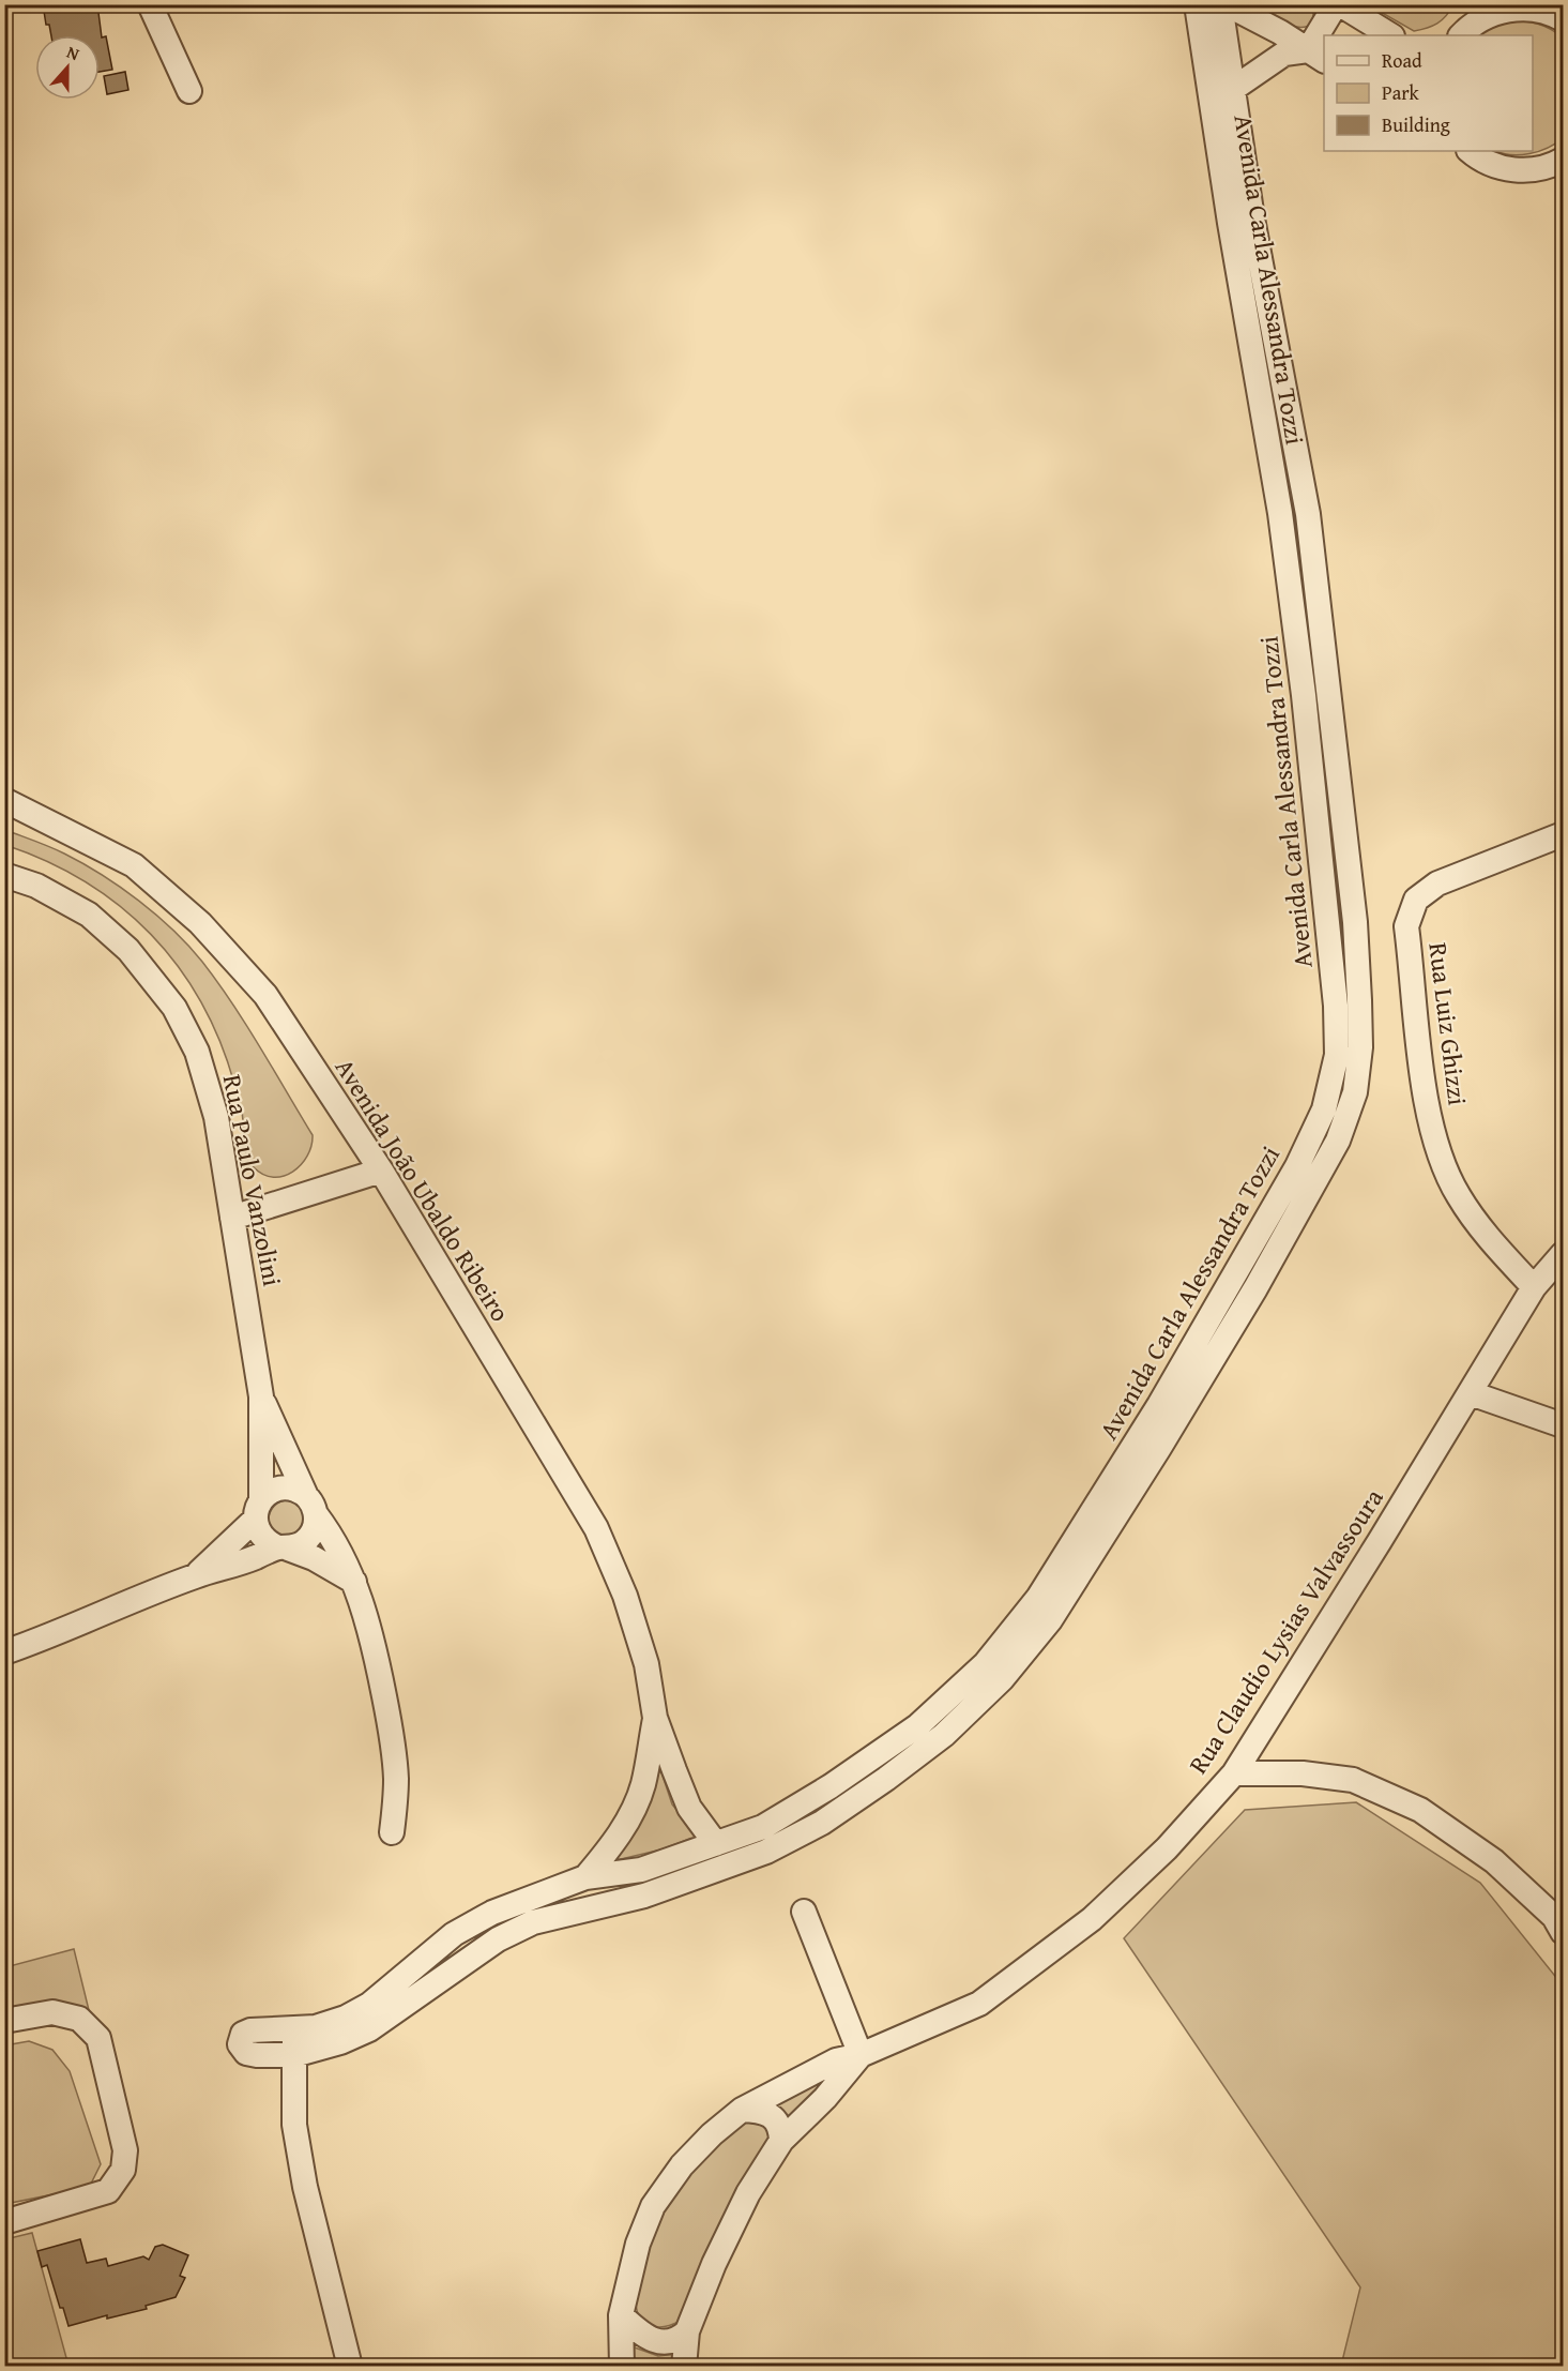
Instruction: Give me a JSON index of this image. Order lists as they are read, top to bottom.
{
  "streets": {
    "street": [
      "Avenida Carla Alessandra Tozzi",
      "Rua Luiz Ghizzi",
      "Rua Paulo Vanzolini",
      "Avenida João Ubaldo Ribeiro",
      "Rua Claudio Lysias Valvassoura"
    ]
  },
  "crossings": [
    ["Avenida Carla Alessandra Tozzi", "Avenida João Ubaldo Ribeiro"],
    ["Rua Luiz Ghizzi", "Rua Claudio Lysias Valvassoura"]
  ],
  "legend": ["Road", "Park", "Building"],
  "north": "top"
}
